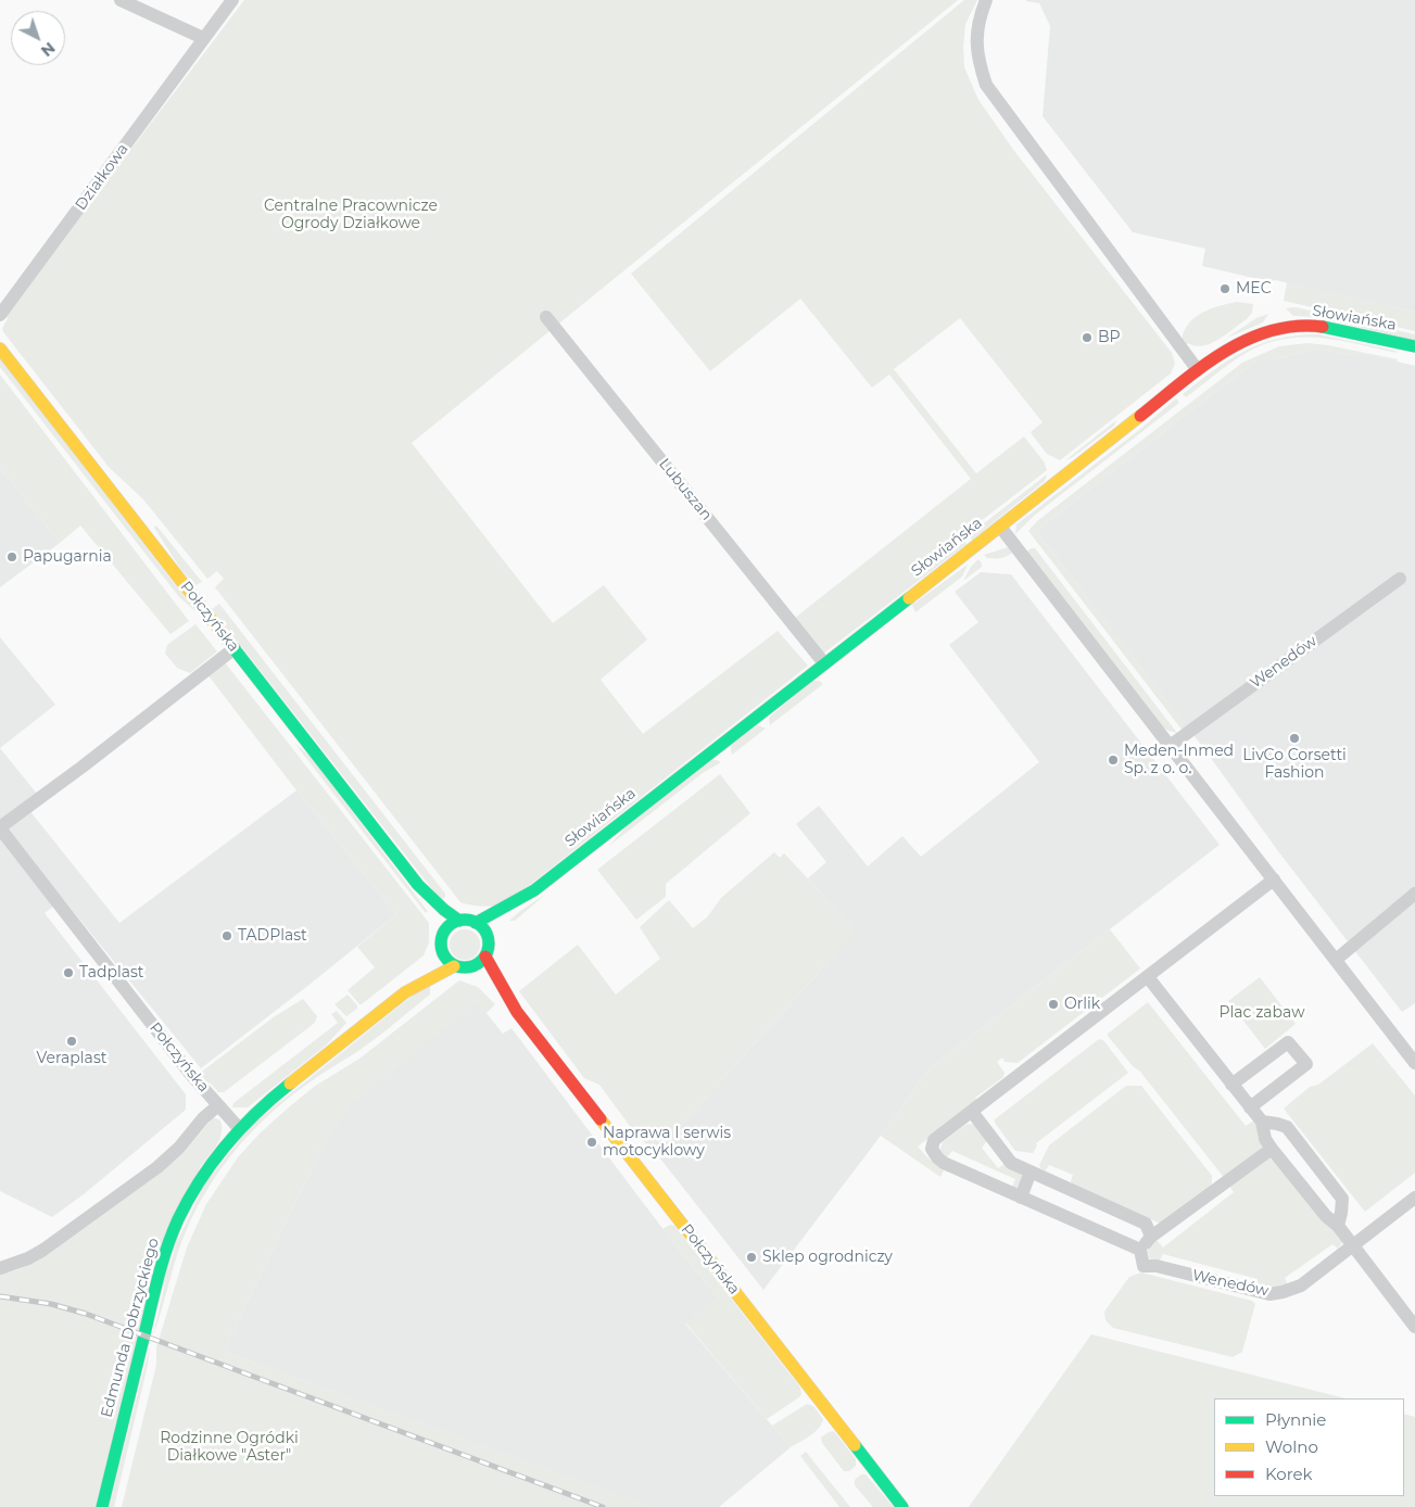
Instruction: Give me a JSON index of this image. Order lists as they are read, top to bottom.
{
  "streets": {
    "main road": ["Słowiańska", "Połczyńska", "Edmunda Dobrzyckiego"],
    "street": ["Działkowa", "Lubuszan", "Wenedów"]
  },
  "crossings": [
    ["Słowiańska", "Lubuszan"],
    ["Słowiańska", "Połczyńska"],
    ["Słowiańska", "Edmunda Dobrzyckiego"],
    ["Połczyńska", "Edmunda Dobrzyckiego"]
  ],
  "parks": ["Centralne Pracownicze Ogrody Działkowe", "Plac zabaw", "Rodzinne Ogródki Diałkowe \"Aster\""],
  "places": [
    "MEC",
    "BP",
    "Papugarnia",
    "LivCo Corsetti Fashion",
    "Meden-Inmed Sp. z o. o.",
    "TADPlast",
    "Tadplast",
    "Orlik",
    "Veraplast",
    "Naprawa I serwis motocyklowy",
    "Sklep ogrodniczy"
  ],
  "legend": ["Płynnie", "Wolno", "Korek"],
  "north": "bottom right"
}
